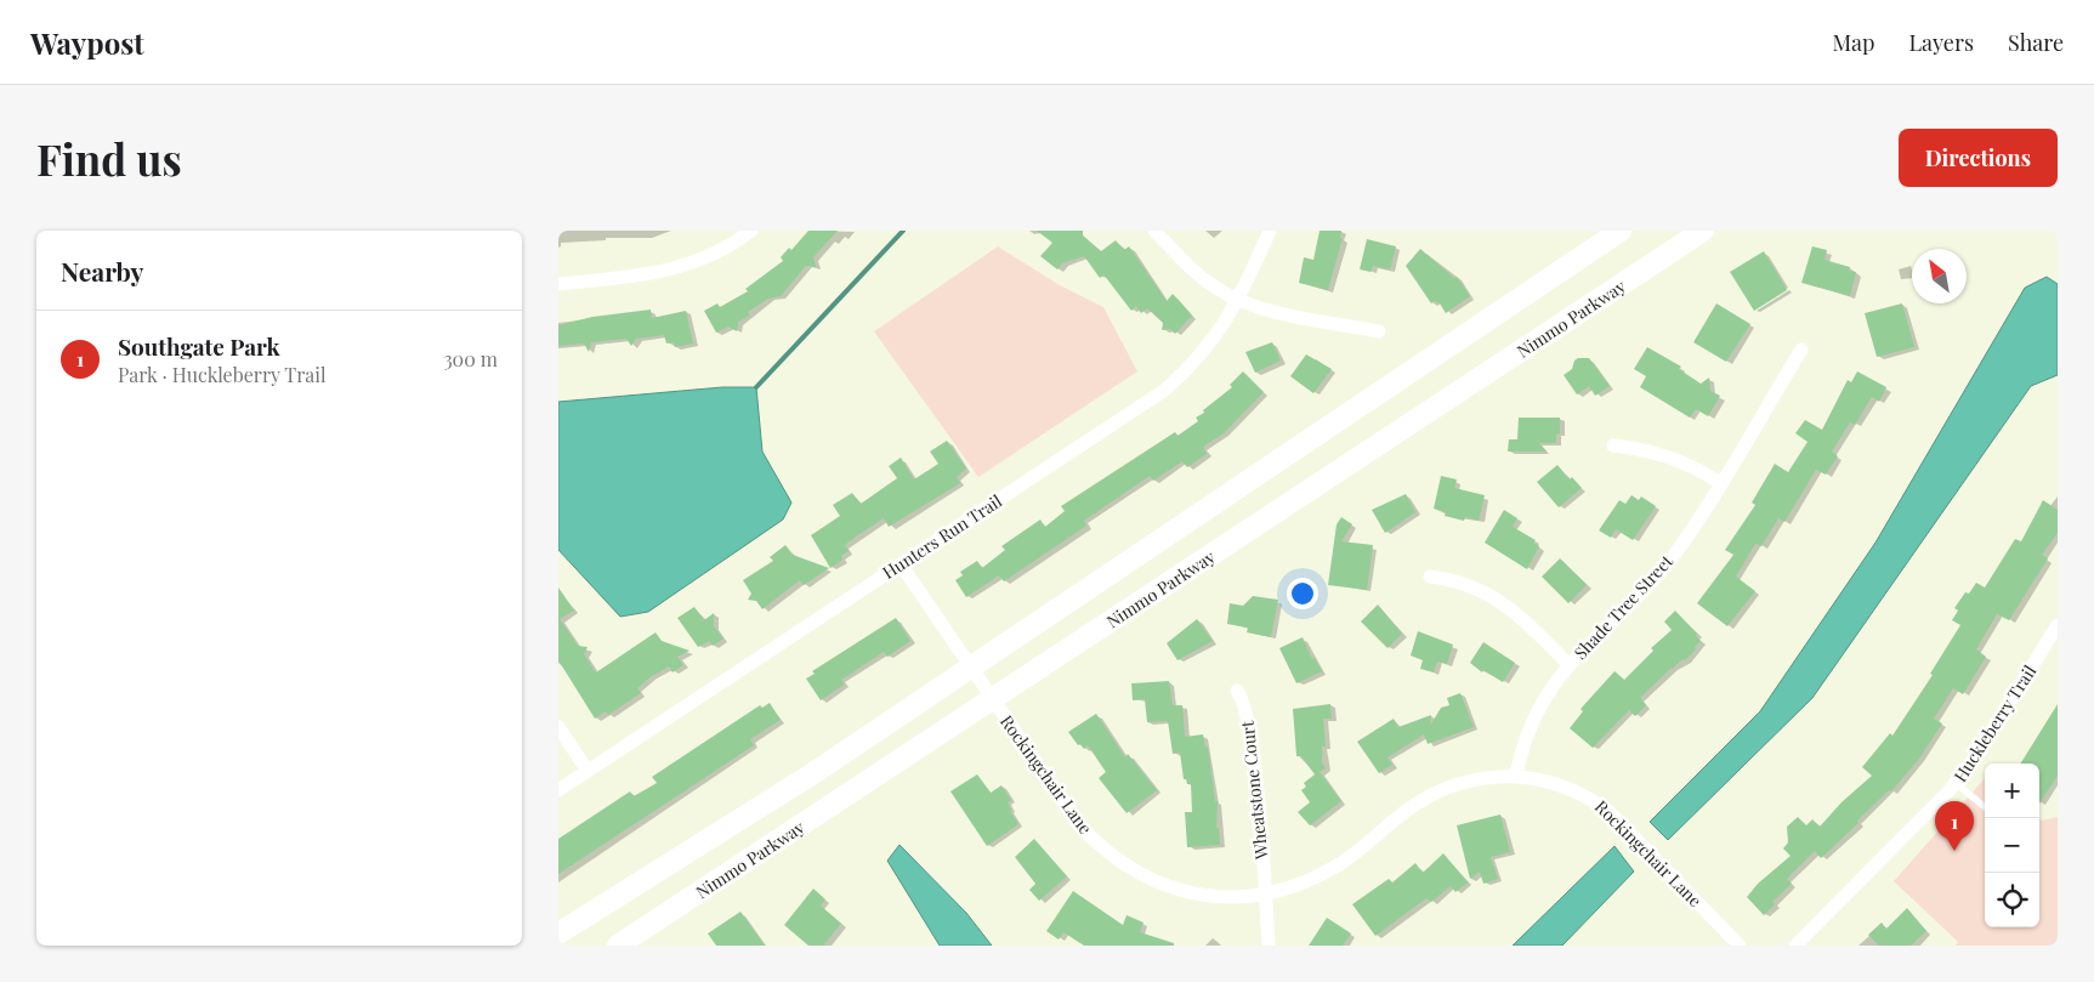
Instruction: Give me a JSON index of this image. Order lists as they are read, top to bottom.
{
  "streets": {
    "highway": ["Nimmo Parkway"],
    "street": [
      "Hunters Run Trail",
      "Shade Tree Street",
      "Huckleberry Trail",
      "Rockingchair Lane",
      "Wheatstone Court"
    ]
  },
  "crossings": [
    ["Nimmo Parkway", "Rockingchair Lane"],
    ["Hunters Run Trail", "Rockingchair Lane"],
    ["Shade Tree Street", "Rockingchair Lane"],
    ["Rockingchair Lane", "Wheatstone Court"]
  ],
  "north": "top left",
  "page": {
    "header": "Waypost",
    "nav": ["Map", "Layers", "Share"],
    "buttons": "Directions",
    "title": "Find us",
    "heading": "Nearby",
    "list": [
      {
        "mark": "1",
        "name": "Southgate Park",
        "note": "Park · Huckleberry Trail",
        "value": "300 m"
      }
    ],
    "map_buttons": ["+", "−"],
    "pins": "1"
  }
}
